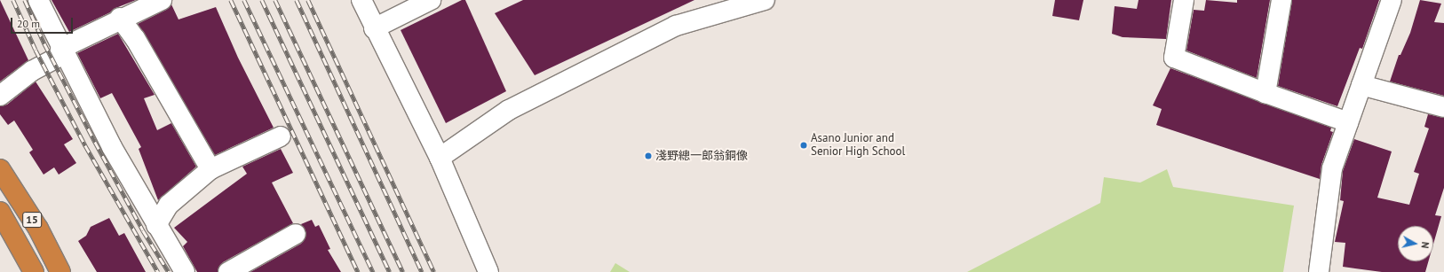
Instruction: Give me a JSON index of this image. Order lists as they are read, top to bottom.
{
  "streets": {
    "highway": ["15"]
  },
  "places": ["Asano Junior and Senior High School", "淺野總一郎翁銅像"],
  "scale_bar": "20 m",
  "north": "right"
}
